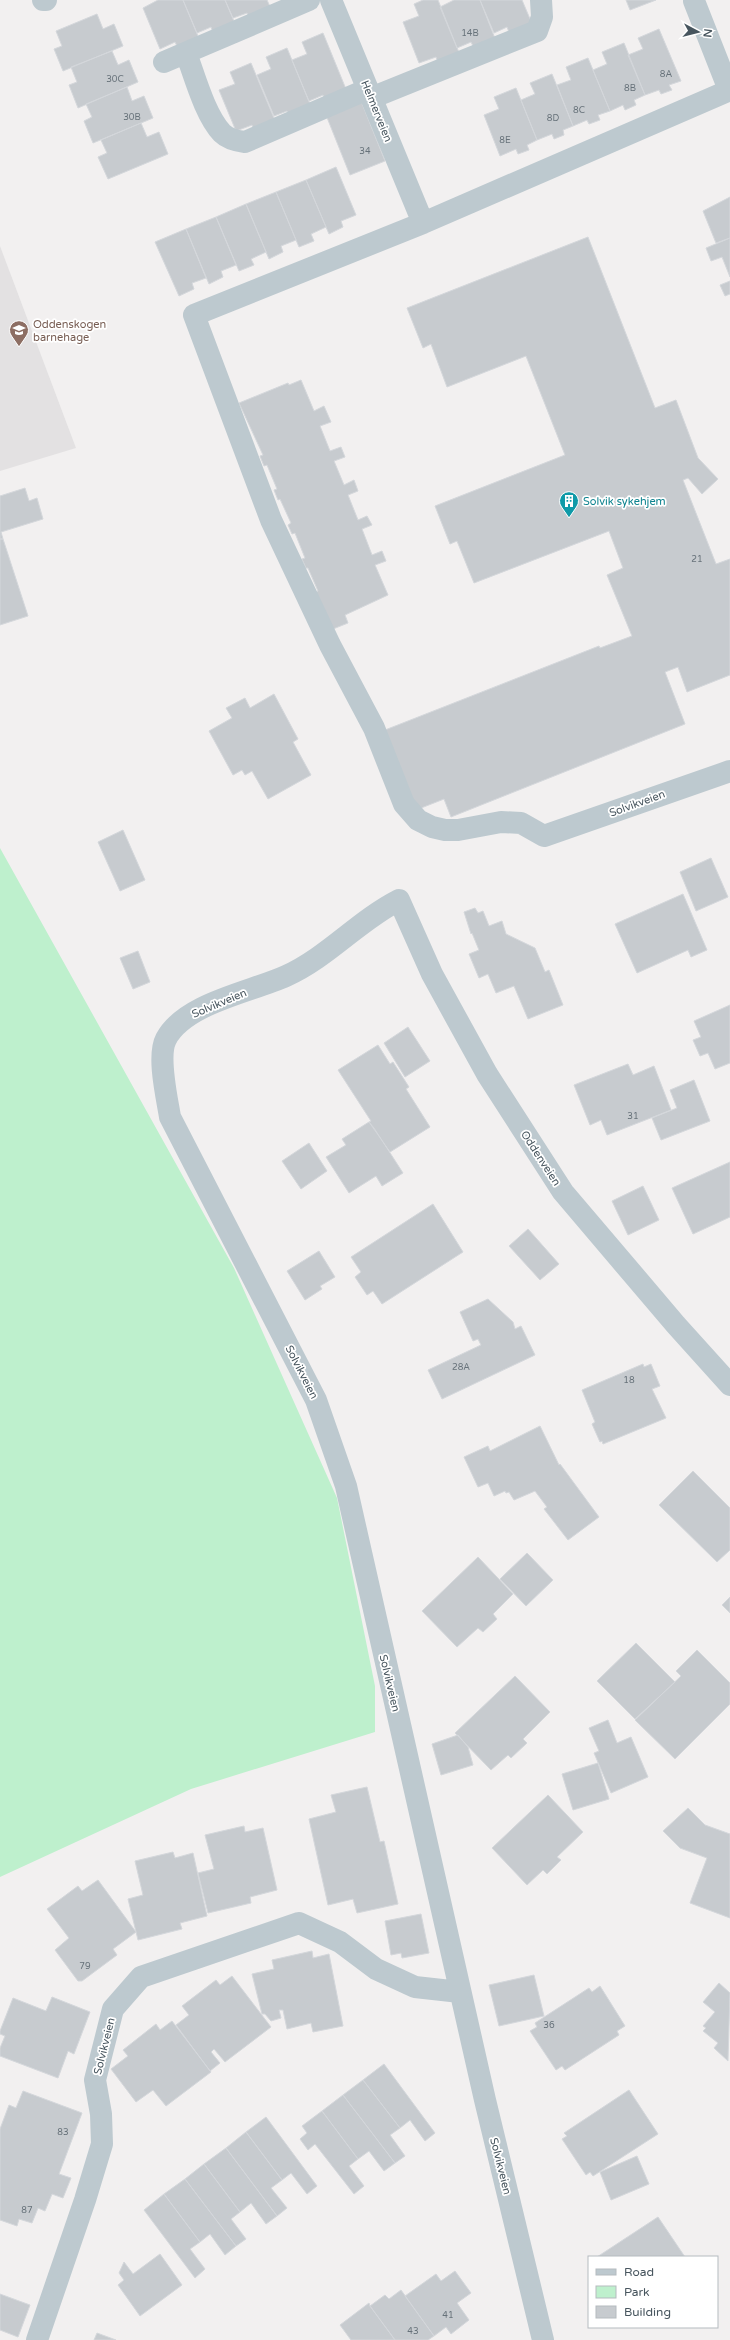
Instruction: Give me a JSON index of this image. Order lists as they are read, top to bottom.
{
  "streets": {
    "street": ["Helmerveien", "Solvikveien", "Oddenveien"]
  },
  "crossings": [
    ["Helmerveien", "Solvikveien"],
    ["Solvikveien", "Oddenveien"]
  ],
  "places": {
    "school or university": ["Oddenskogen barnehage"],
    "building": ["Solvik sykehjem"]
  },
  "house_numbers": [
    "14B",
    "8A",
    "30C",
    "8B",
    "8C",
    "30B",
    "8D",
    "8E",
    "34",
    "21",
    "31",
    "28A",
    "18",
    "79",
    "36",
    "83",
    "87",
    "41",
    "43"
  ],
  "legend": ["Road", "Park", "Building"],
  "north": "right"
}
